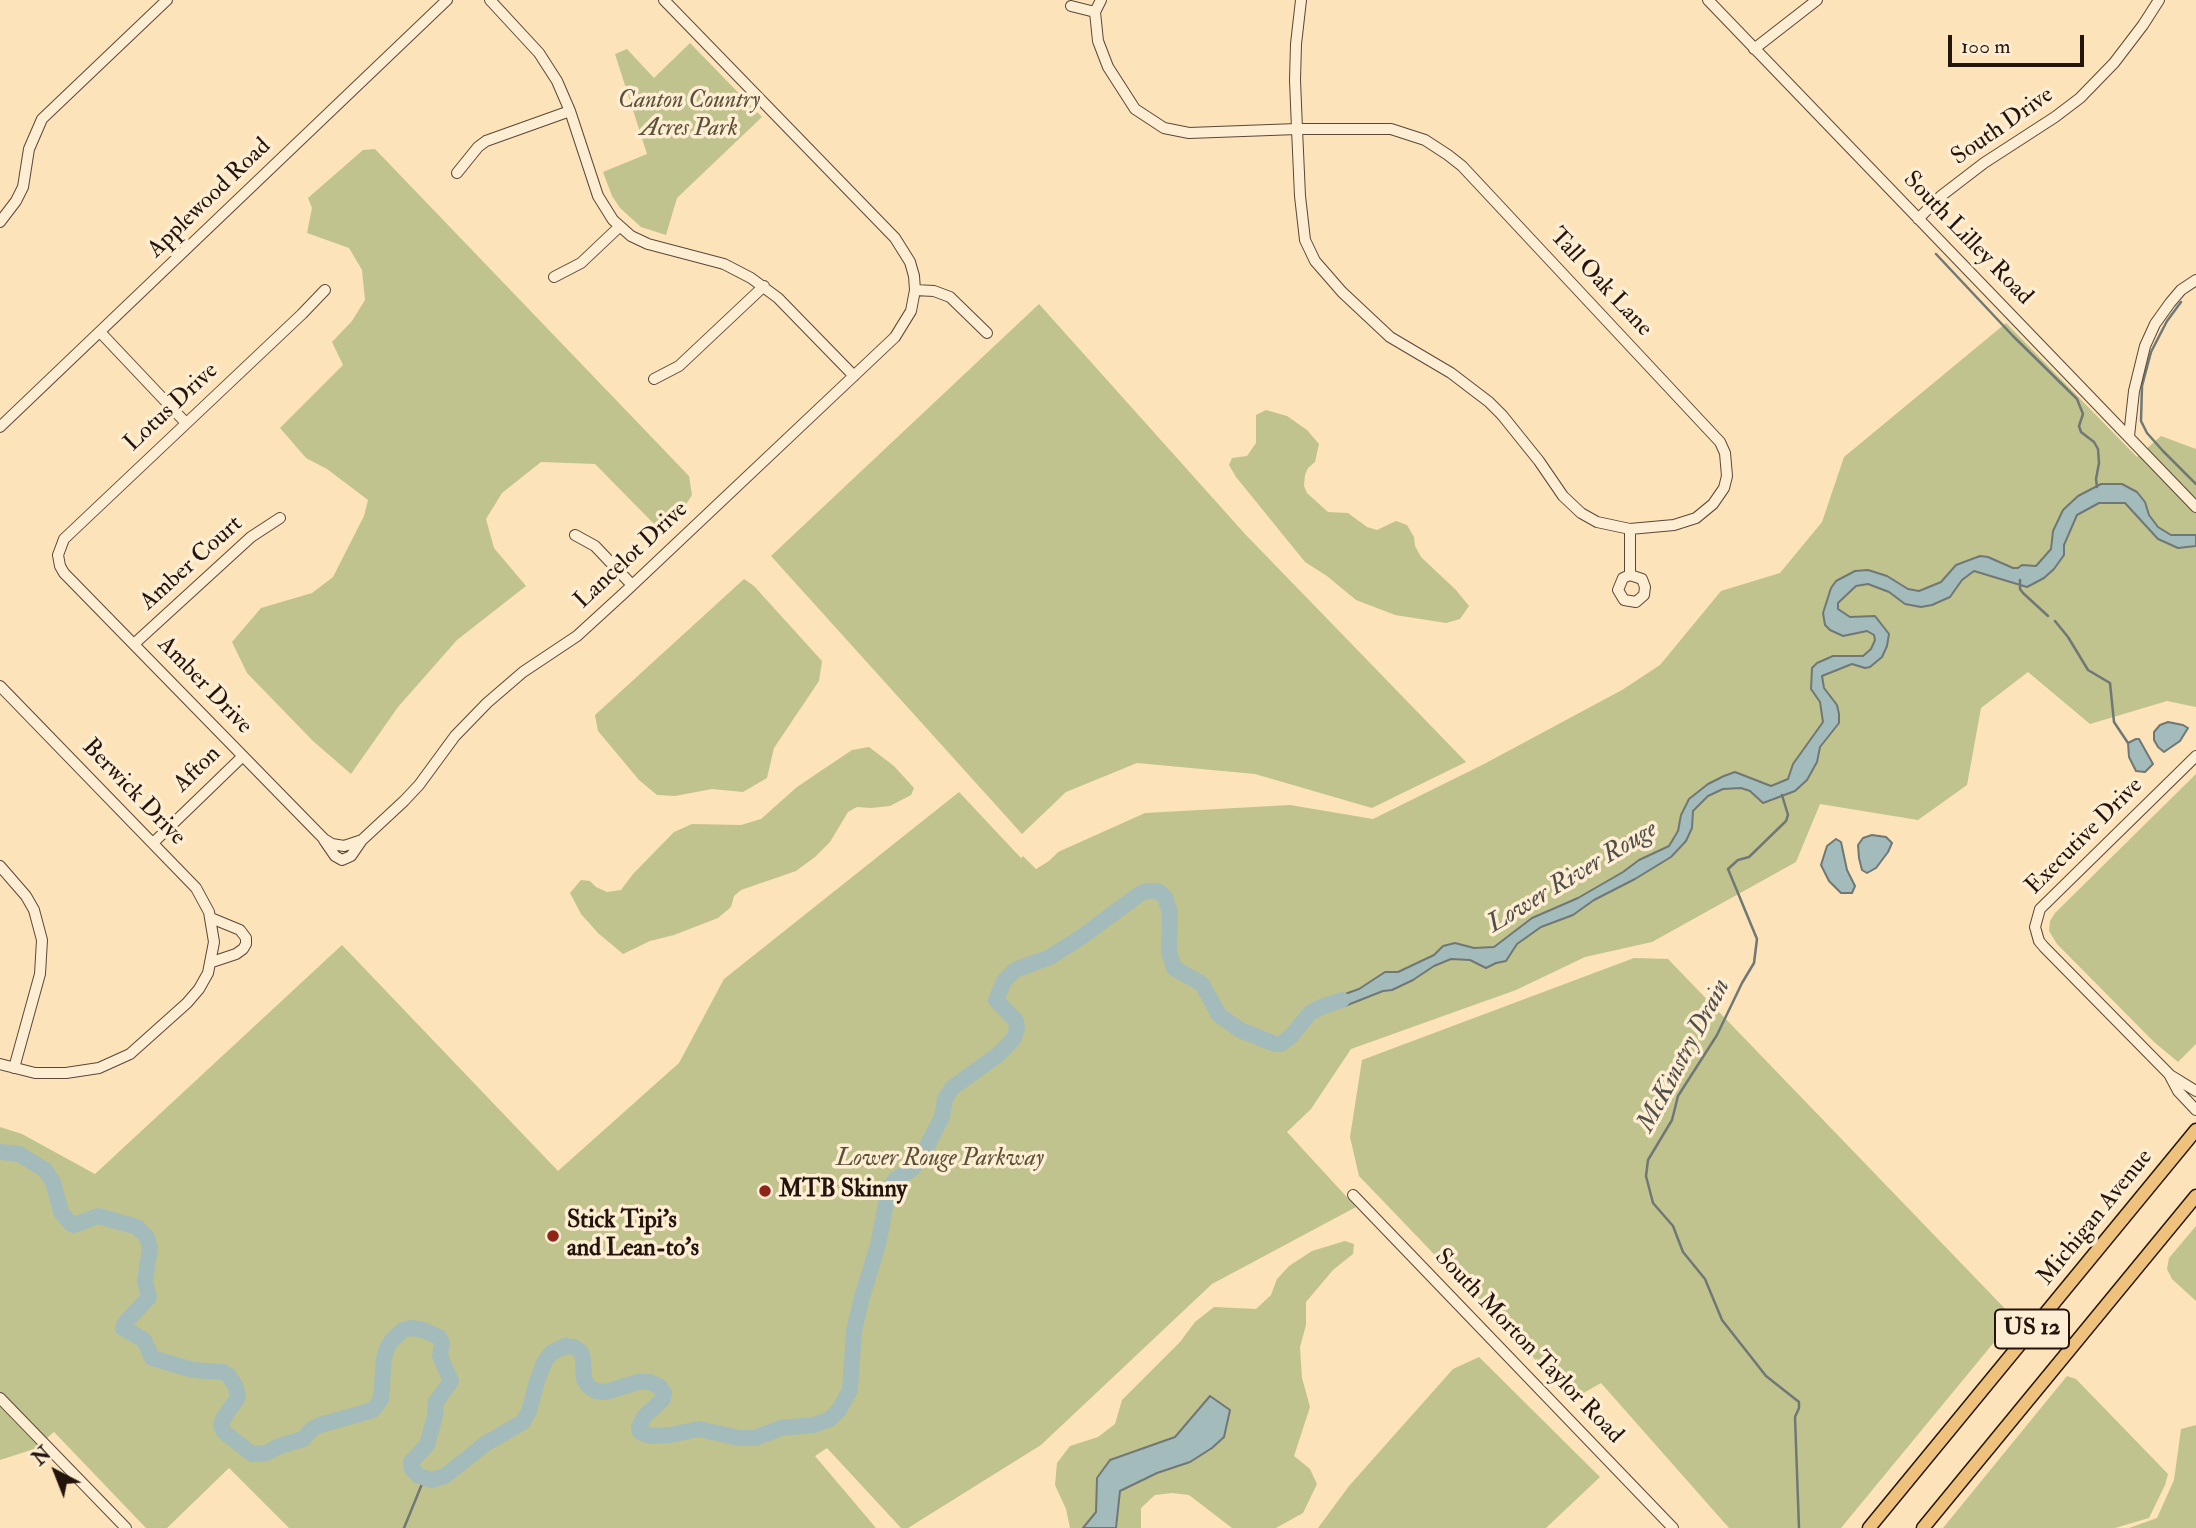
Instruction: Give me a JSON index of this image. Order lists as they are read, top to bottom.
{
  "streets": {
    "main road": ["Michigan Avenue", "US 12"],
    "street": [
      "South Drive",
      "Applewood Road",
      "South Lilley Road",
      "Tall Oak Lane",
      "Lotus Drive",
      "Lancelot Drive",
      "Amber Court",
      "Amber Drive",
      "Afton",
      "Berwick Drive",
      "Executive Drive",
      "South Morton Taylor Road"
    ]
  },
  "crossings": [
    ["South Drive", "South Lilley Road"],
    ["Lotus Drive", "Amber Drive"],
    ["Lancelot Drive", "Amber Drive"],
    ["Amber Court", "Amber Drive"],
    ["Amber Drive", "Afton"],
    ["Afton", "Berwick Drive"]
  ],
  "water": ["Lower River Rouge", "McKinstry Drain"],
  "parks": ["Canton Country Acres Park", "Lower Rouge Parkway"],
  "places": ["MTB Skinny", "Stick Tipi's and Lean-to's"],
  "scale_bar": "100 m",
  "north": "top left"
}
